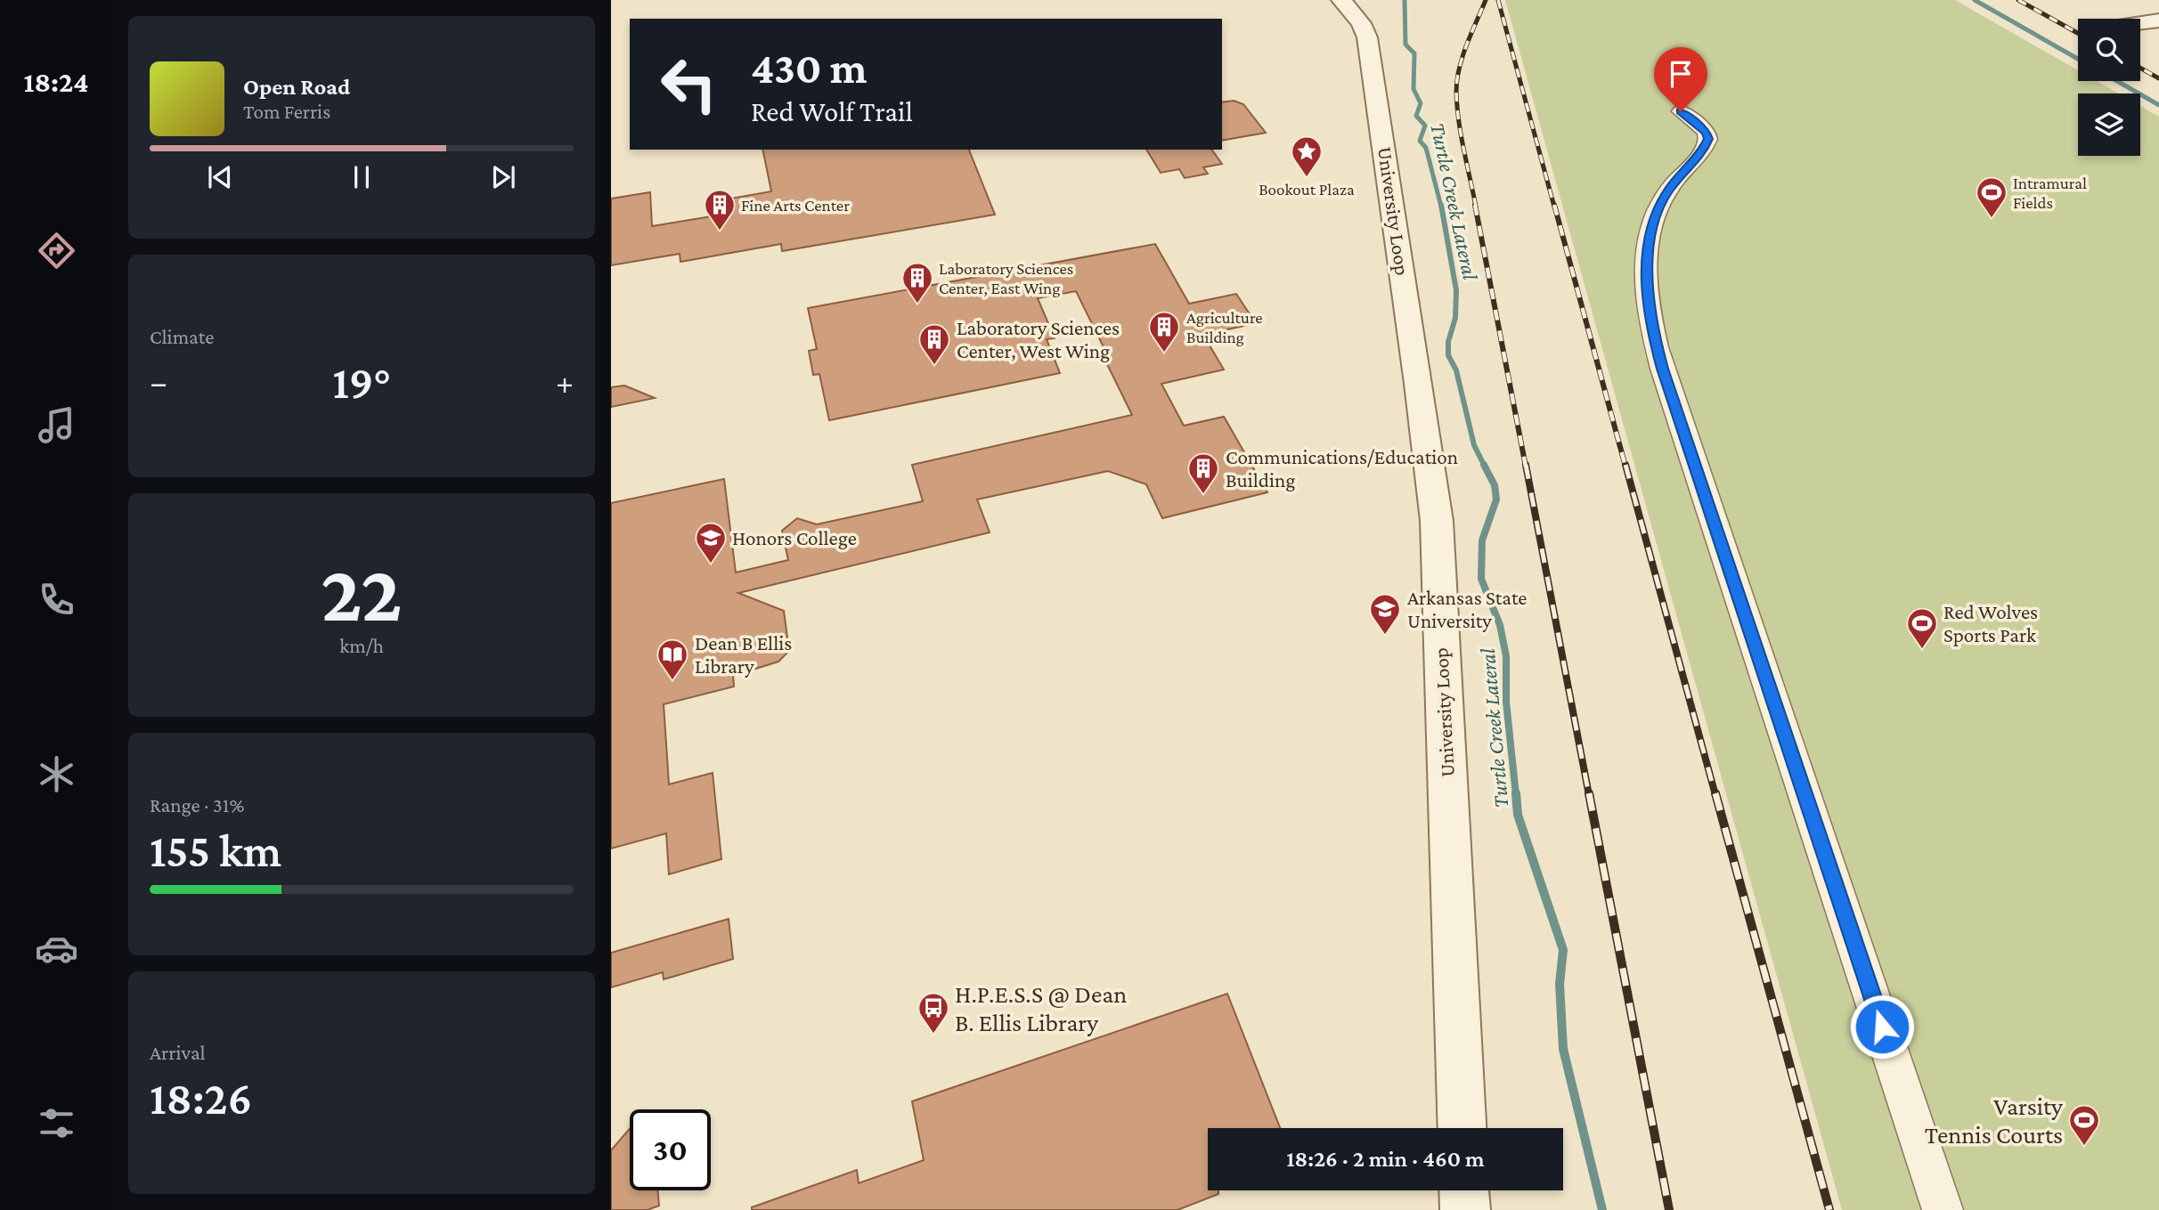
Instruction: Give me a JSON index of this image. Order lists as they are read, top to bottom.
{
  "streets": {
    "street": ["University Loop"]
  },
  "water": ["Turtle Creek Lateral"],
  "places": {
    "place": ["Bookout Plaza"],
    "sports": ["Intramural Fields", "Red Wolves Sports Park", "Varsity Tennis Courts"],
    "building": [
      "Fine Arts Center",
      "Laboratory Sciences Center, East Wing",
      "Agriculture Building",
      "Laboratory Sciences Center, West Wing",
      "Communications/Education Building"
    ],
    "school or university": ["Honors College", "Arkansas State University"],
    "library": ["Dean B Ellis Library"],
    "bus stop": ["H.P.E.S.S @ Dean B. Ellis Library"]
  },
  "page": {
    "tabs": "18:24",
    "turn": ["430 m", "Red Wolf Trail"],
    "song": ["Open Road", "Tom Ferris"],
    "tile": [
      "Climate",
      ["22", "km/h"],
      ["Range · 31%", "155 km"],
      ["Arrival", "18:26"]
    ],
    "heat": ["−", "19°", "+"],
    "limit": "30",
    "trip": "18:26 · 2 min · 460 m"
  }
}
